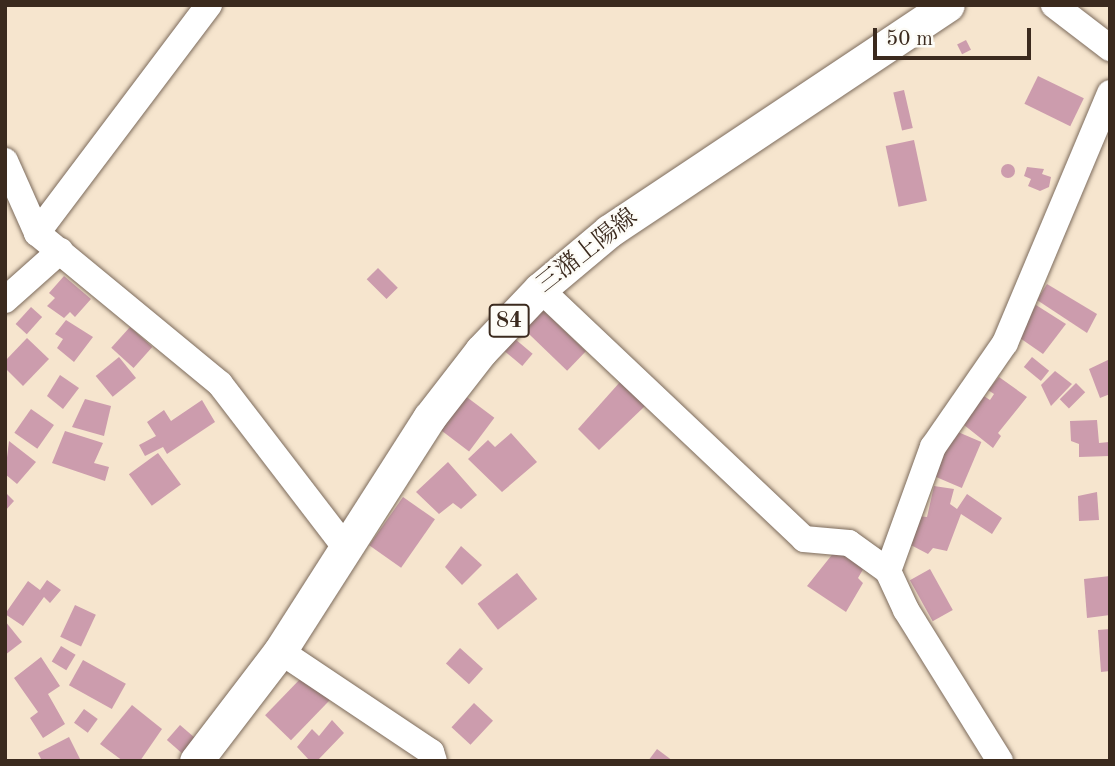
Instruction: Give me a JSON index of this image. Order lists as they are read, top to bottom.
{
  "streets": {
    "main road": ["三潴上陽線", "84"]
  },
  "scale_bar": "50 m"
}
